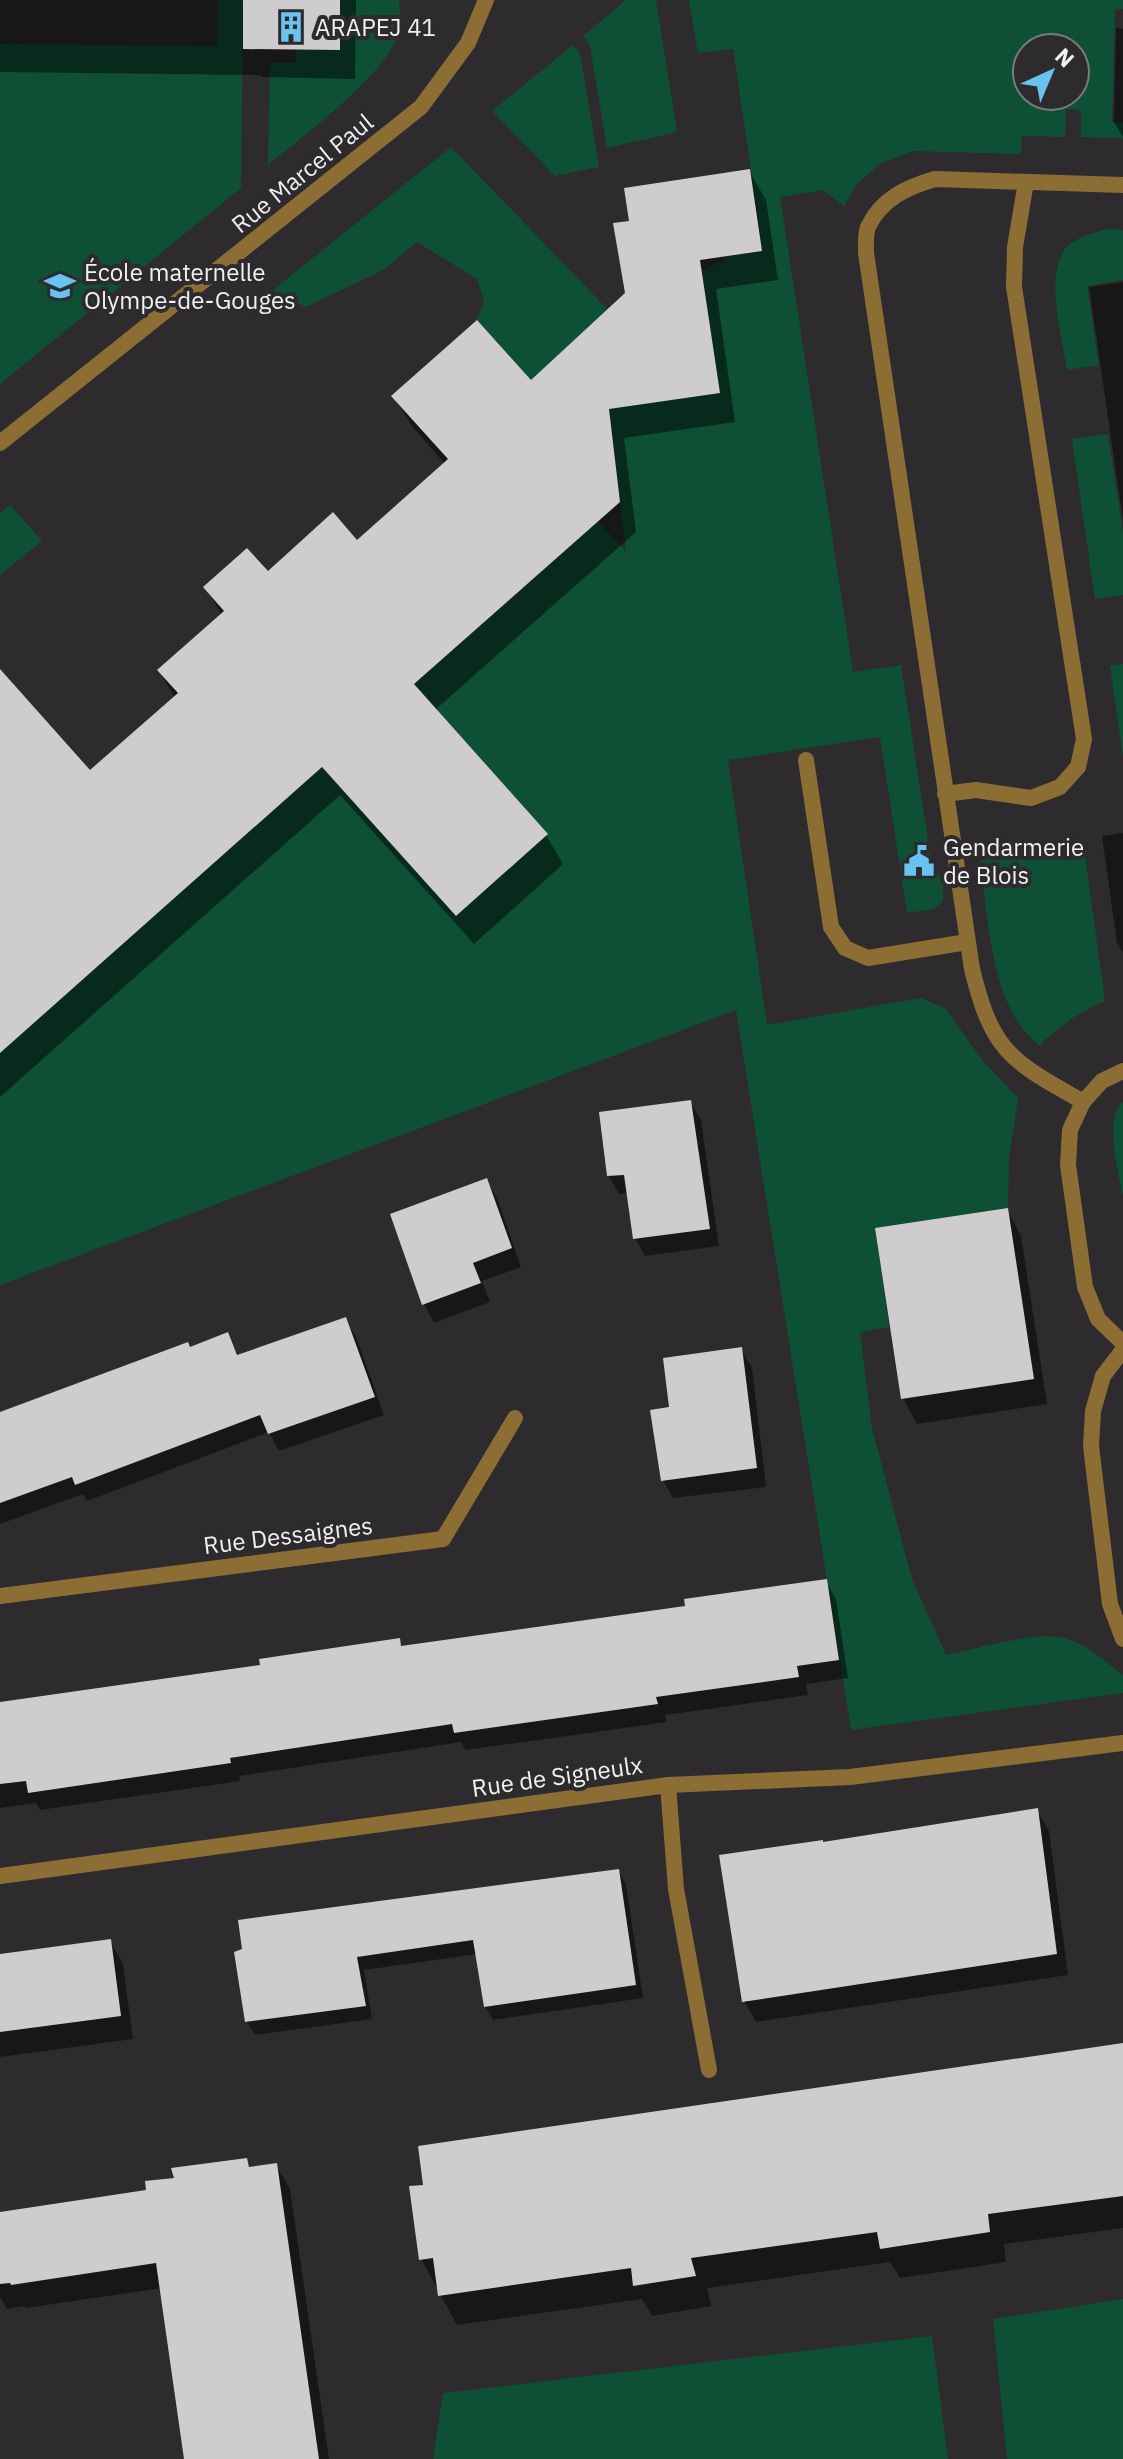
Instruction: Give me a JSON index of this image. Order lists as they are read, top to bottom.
{
  "streets": {
    "street": ["Rue Marcel Paul", "Rue Dessaignes", "Rue de Signeulx"]
  },
  "places": {
    "building": ["ARAPEJ 41"],
    "school or university": ["École maternelle Olympe-de-Gouges"],
    "public building": ["Gendarmerie de Blois"]
  },
  "north": "top right"
}
